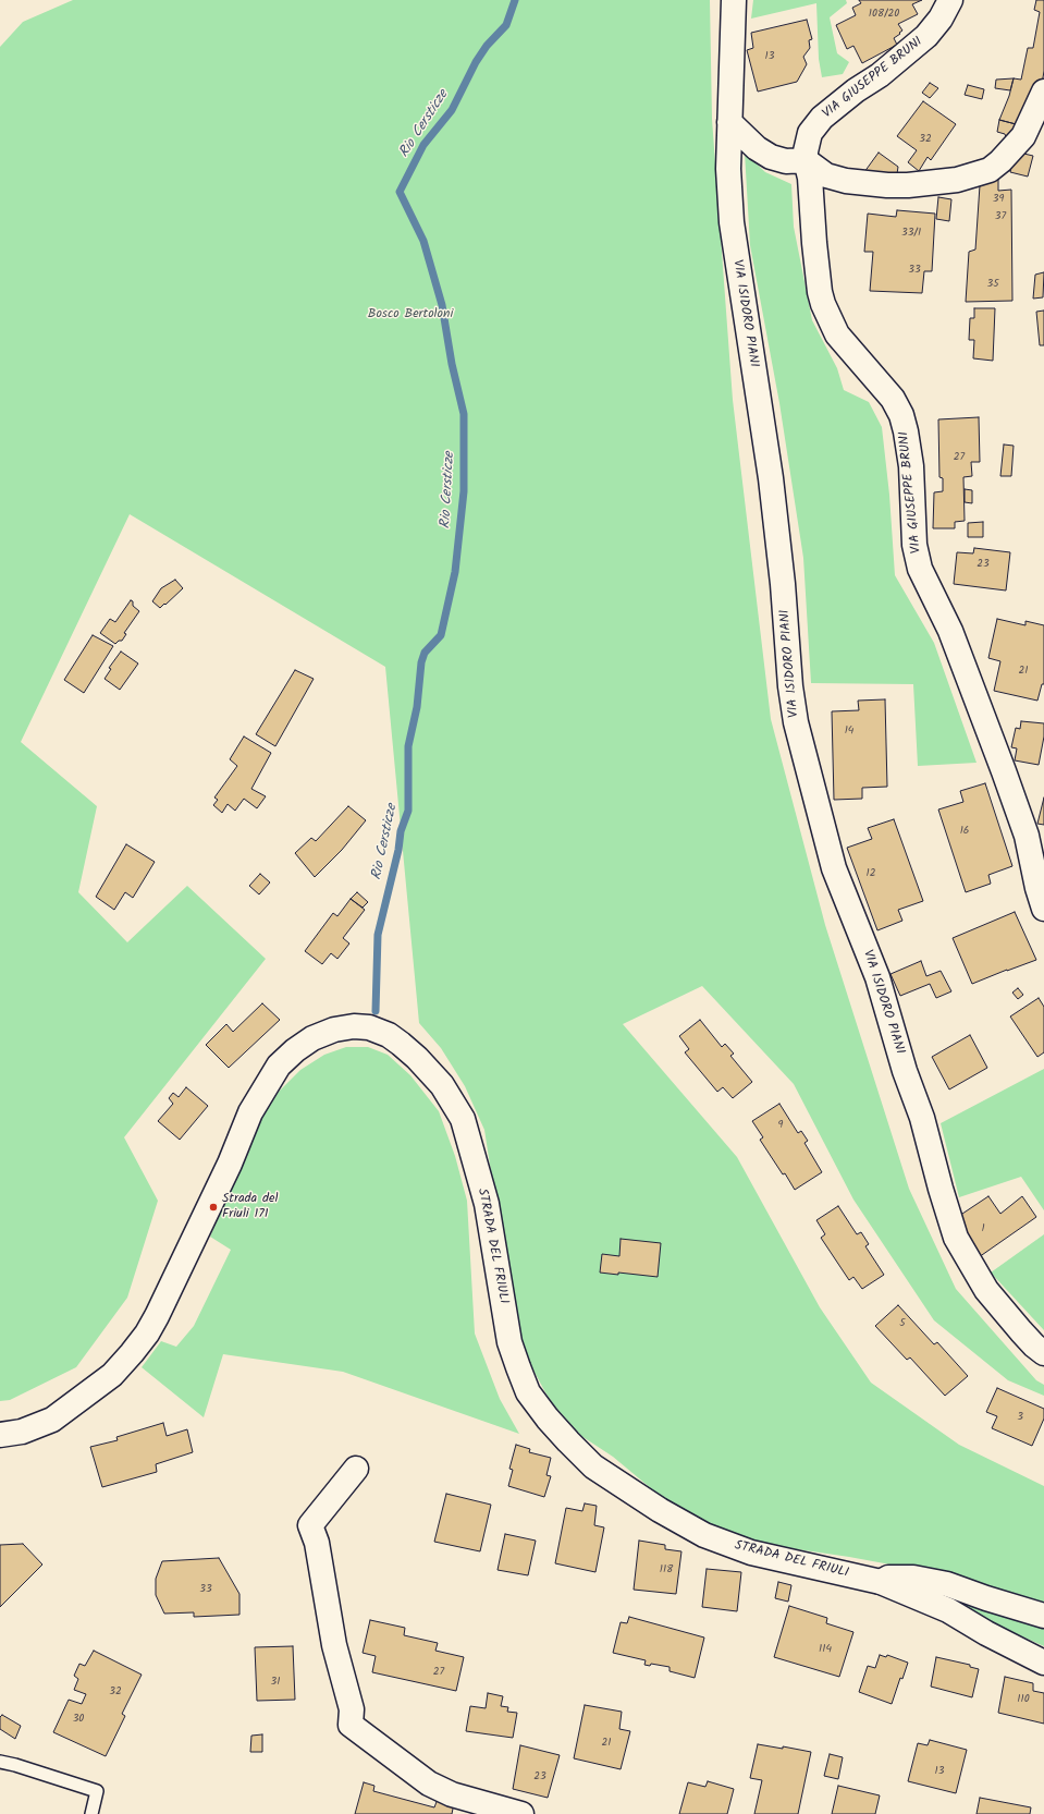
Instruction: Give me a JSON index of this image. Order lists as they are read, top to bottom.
{
  "streets": {
    "street": ["VIA GIUSEPPE BRUNI", "VIA ISIDORO PIANI", "STRADA DEL FRIULI"]
  },
  "water": ["Rio Cersticze"],
  "parks": ["Bosco Bertoloni"],
  "places": ["Strada del Friuli 171"],
  "house_numbers": [
    "108/20",
    "13",
    "32",
    "39",
    "37",
    "33/1",
    "33",
    "35",
    "27",
    "23",
    "21",
    "14",
    "16",
    "12",
    "9",
    "1",
    "5",
    "3",
    "118",
    "33",
    "114",
    "27",
    "31",
    "32",
    "110",
    "30",
    "21",
    "13",
    "23"
  ]
}
